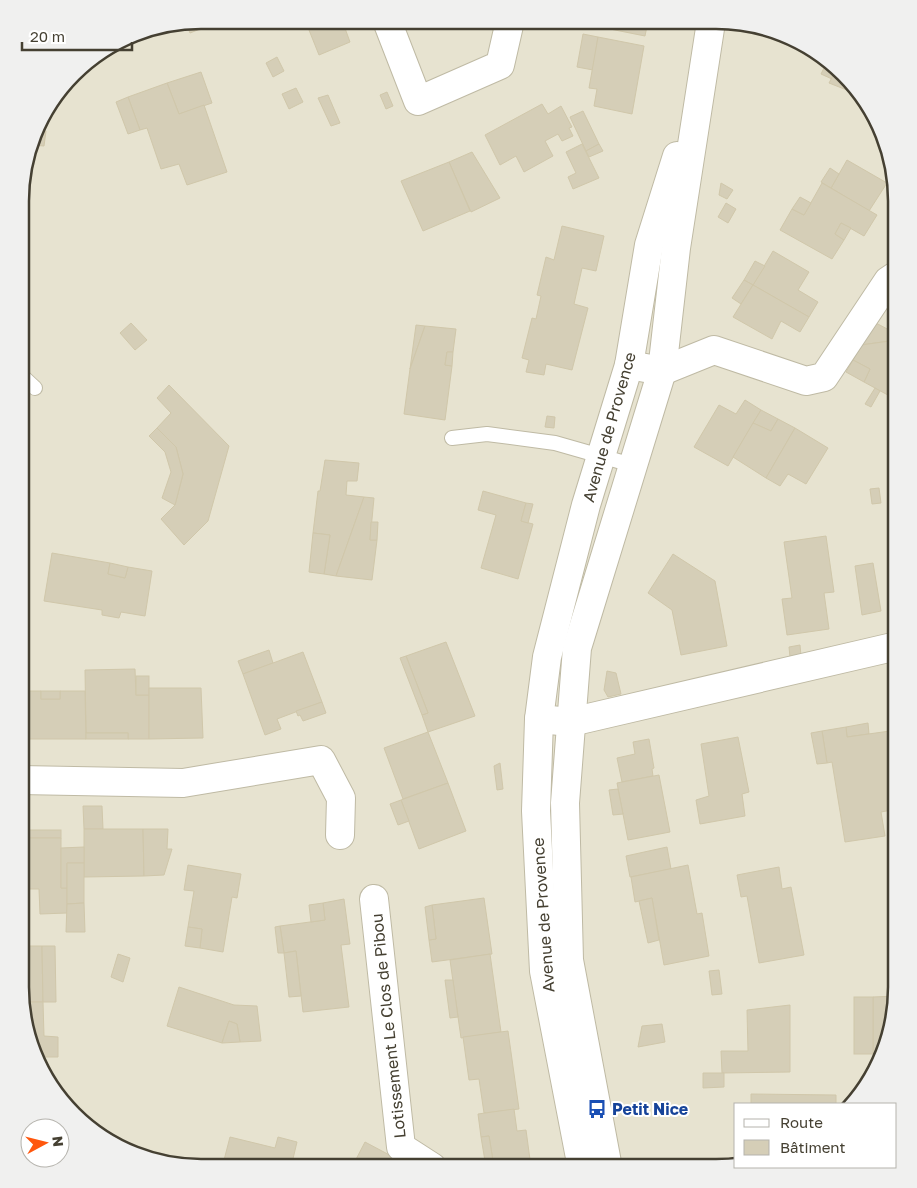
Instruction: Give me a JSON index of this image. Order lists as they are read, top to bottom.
{
  "streets": {
    "street": ["Avenue de Provence", "Lotissement Le Clos de Pibou"]
  },
  "places": {
    "bus stop": ["Petit Nice"]
  },
  "legend": ["Route", "Bâtiment"],
  "scale_bar": "20 m",
  "north": "right"
}
